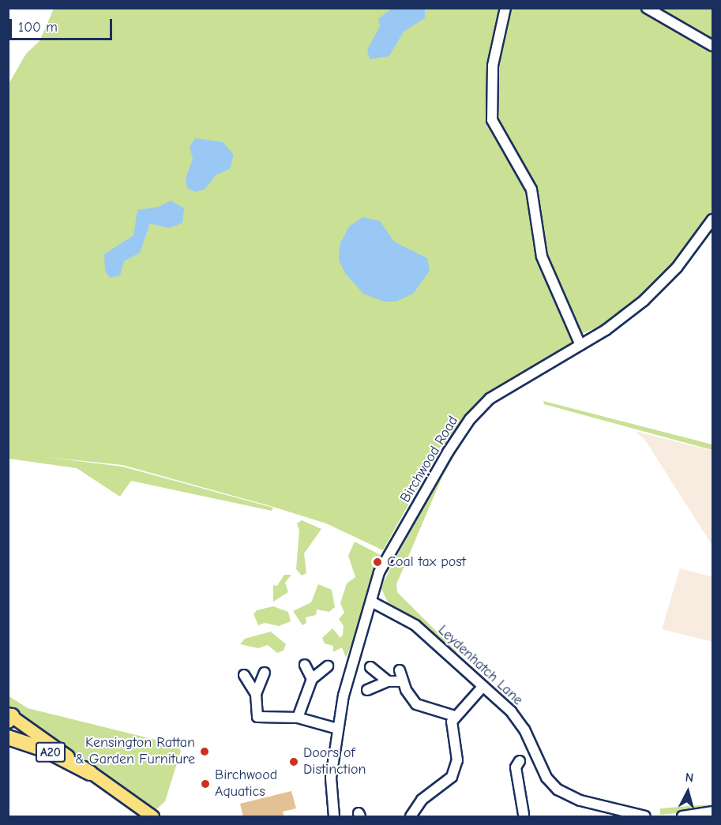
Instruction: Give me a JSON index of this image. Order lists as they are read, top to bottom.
{
  "streets": {
    "highway": ["A20"],
    "street": ["Birchwood Road", "Leydenhatch Lane"]
  },
  "crossings": [
    ["Birchwood Road", "Leydenhatch Lane"]
  ],
  "places": [
    "Coal tax post",
    "Kensington Rattan & Garden Furniture",
    "Doors of Distinction",
    "Birchwood Aquatics"
  ],
  "scale_bar": "100 m",
  "north": "top"
}
